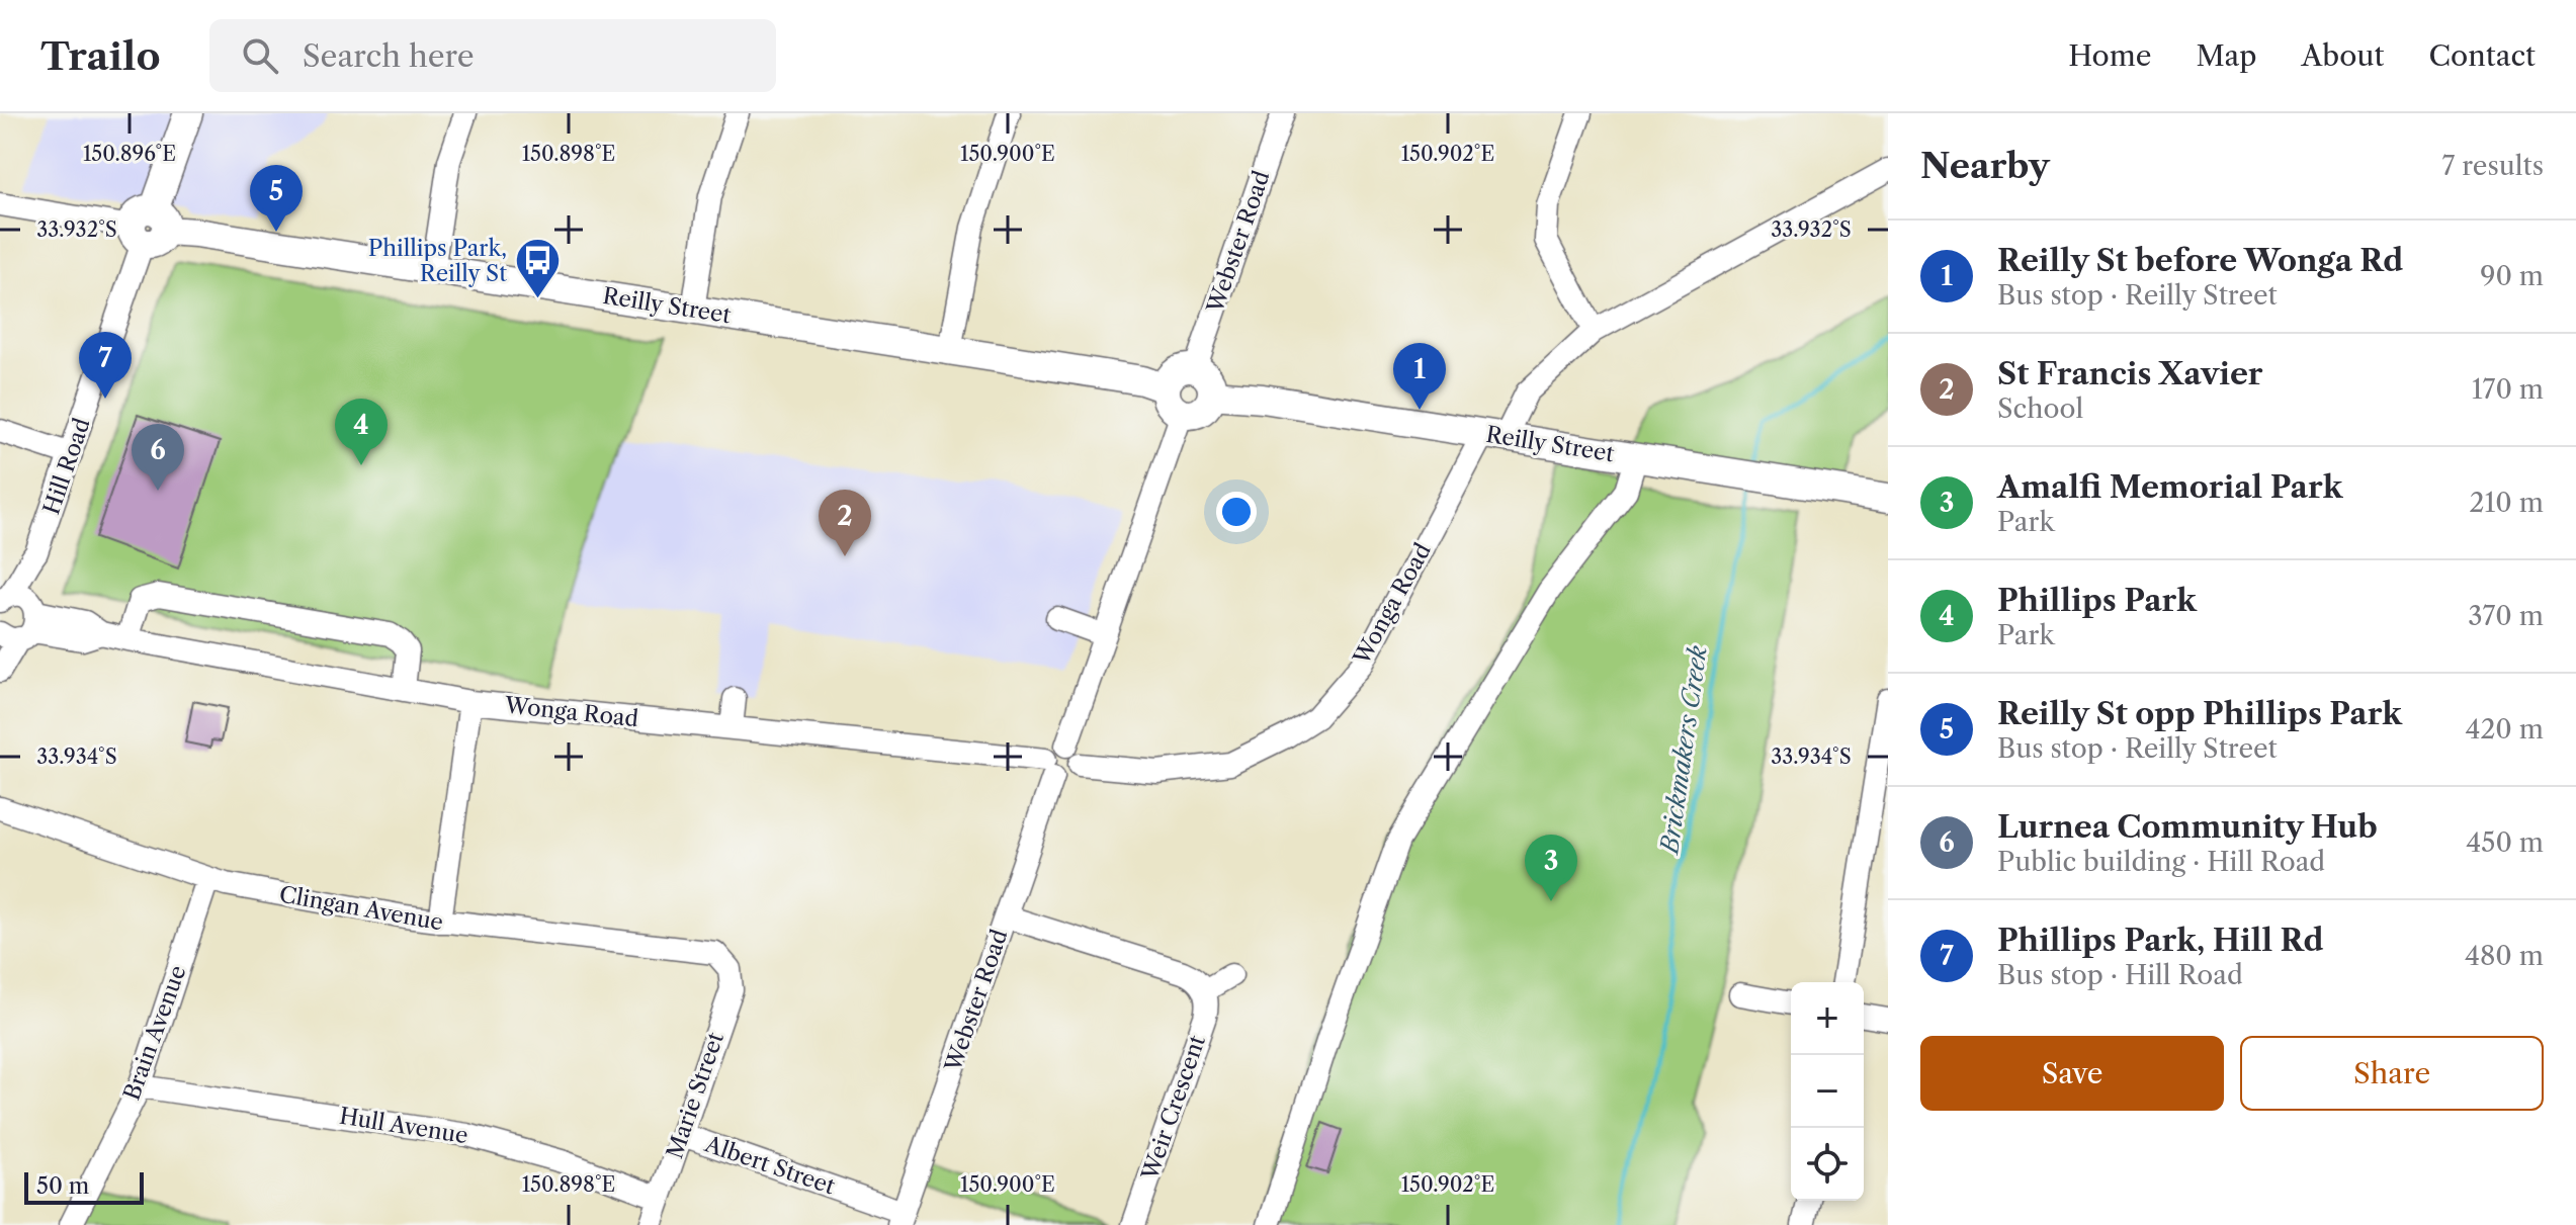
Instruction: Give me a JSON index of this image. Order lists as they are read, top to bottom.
{
  "streets": {
    "main road": ["Reilly Street", "Hill Road"],
    "street": [
      "Webster Road",
      "Wonga Road",
      "Clingan Avenue",
      "Brain Avenue",
      "Marie Street",
      "Weir Crescent",
      "Hull Avenue",
      "Albert Street"
    ]
  },
  "crossings": [
    ["Webster Road", "Reilly Street"],
    ["Webster Road", "Wonga Road"],
    ["Webster Road", "Albert Street"],
    ["Reilly Street", "Hill Road"],
    ["Reilly Street", "Wonga Road"],
    ["Hill Road", "Wonga Road"],
    ["Clingan Avenue", "Brain Avenue"],
    ["Clingan Avenue", "Marie Street"],
    ["Brain Avenue", "Hull Avenue"],
    ["Marie Street", "Hull Avenue"],
    ["Marie Street", "Albert Street"]
  ],
  "water": ["Brickmakers Creek"],
  "places": {
    "bus stop": ["Phillips Park, Reilly St"]
  },
  "scale_bar": "50 m",
  "page": {
    "header": "Trailo",
    "search": "Search here",
    "nav": [
      "Home",
      "Map",
      "About",
      "Contact"
    ],
    "heading": ["Nearby", "7 results"],
    "pins": [
      "5",
      "7",
      "1",
      "4",
      "6",
      "2",
      "3"
    ],
    "list": [
      {
        "mark": "1",
        "name": "Reilly St before Wonga Rd",
        "note": "Bus stop · Reilly Street",
        "value": "90 m"
      },
      {
        "mark": "2",
        "name": "St Francis Xavier",
        "note": "School",
        "value": "170 m"
      },
      {
        "mark": "3",
        "name": "Amalfi Memorial Park",
        "note": "Park",
        "value": "210 m"
      },
      {
        "mark": "4",
        "name": "Phillips Park",
        "note": "Park",
        "value": "370 m"
      },
      {
        "mark": "5",
        "name": "Reilly St opp Phillips Park",
        "note": "Bus stop · Reilly Street",
        "value": "420 m"
      },
      {
        "mark": "6",
        "name": "Lurnea Community Hub",
        "note": "Public building · Hill Road",
        "value": "450 m"
      },
      {
        "mark": "7",
        "name": "Phillips Park, Hill Rd",
        "note": "Bus stop · Hill Road",
        "value": "480 m"
      }
    ],
    "map_buttons": ["+", "−"],
    "buttons": ["Save", "Share"],
    "scale": "50 m"
  },
  "coordinates": [
    "150.896°E",
    "150.898°E",
    "150.900°E",
    "150.902°E",
    "33.932°S",
    "33.934°S"
  ]
}
